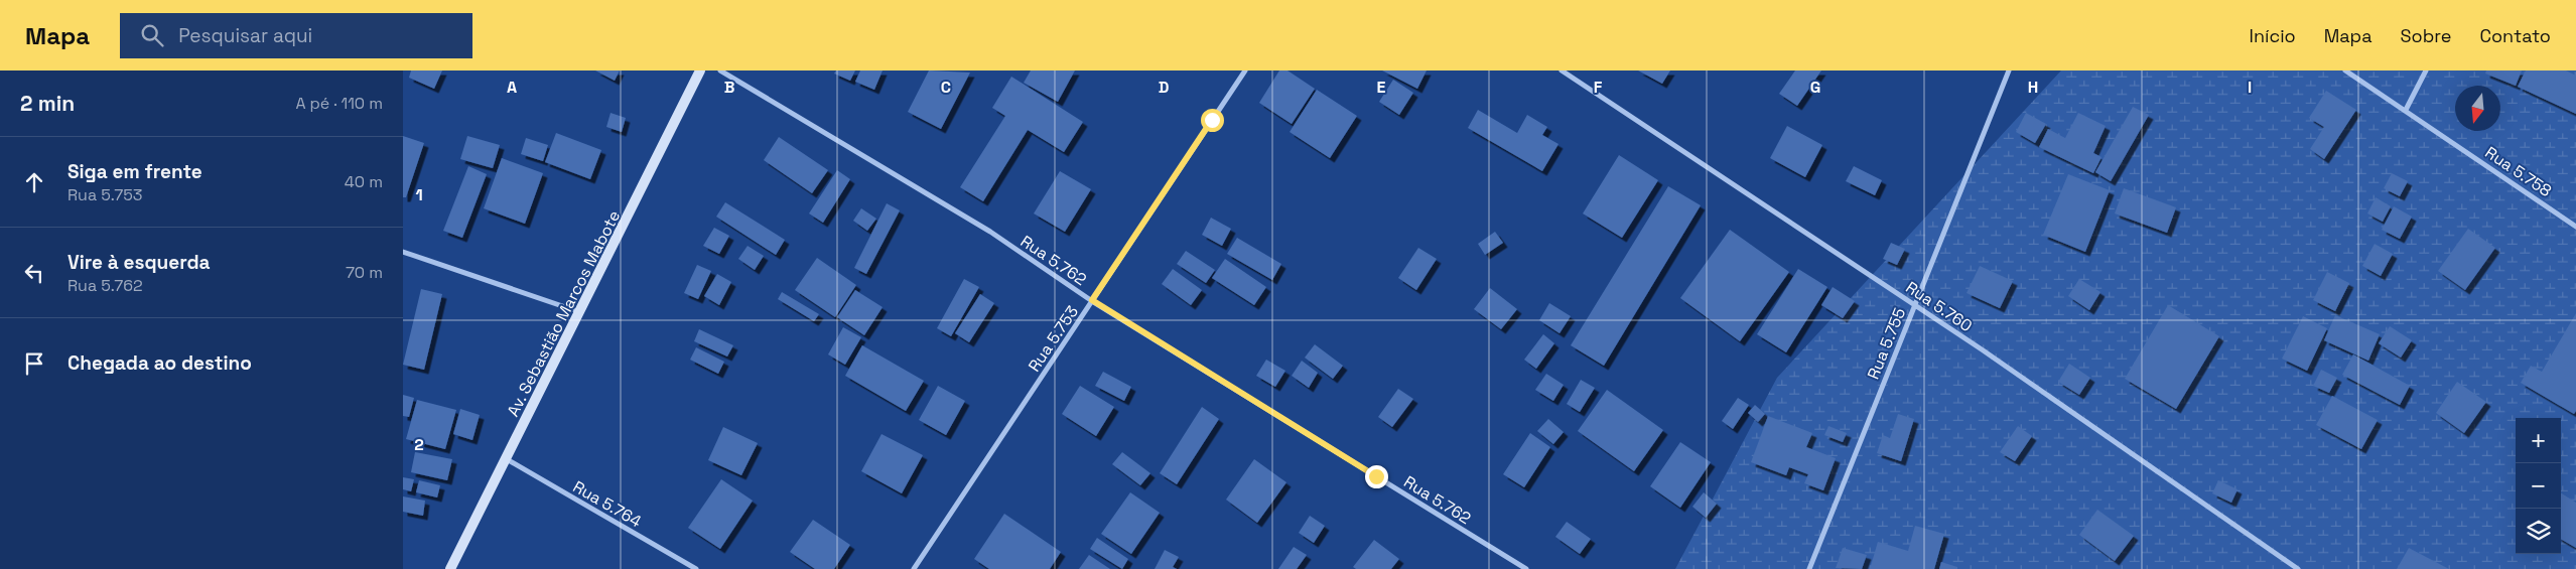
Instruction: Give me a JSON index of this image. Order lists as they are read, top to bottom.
{
  "streets": {
    "main road": ["Av. Sebastião Marcos Mabote"],
    "street": [
      "Rua 5.758",
      "Rua 5.762",
      "Rua 5.760",
      "Rua 5.753",
      "Rua 5.755",
      "Rua 5.764"
    ]
  },
  "crossings": [
    ["Rua 5.762", "Rua 5.753"],
    ["Rua 5.760", "Rua 5.755"],
    ["Av. Sebastião Marcos Mabote", "Rua 5.764"]
  ],
  "north": "bottom",
  "page": {
    "header": "Mapa",
    "search": "Pesquisar aqui",
    "nav": [
      "Início",
      "Mapa",
      "Sobre",
      "Contato"
    ],
    "heading": ["2 min", "A pé · 110 m"],
    "list": [
      ["Siga em frente", "Rua 5.753", "40 m"],
      ["Vire à esquerda", "Rua 5.762", "70 m"],
      "Chegada ao destino"
    ],
    "map_buttons": ["+", "−"]
  },
  "grid": {
    "columns": [
      "A",
      "B",
      "C",
      "D",
      "E",
      "F",
      "G",
      "H",
      "I"
    ],
    "rows": ["1", "2"]
  }
}
